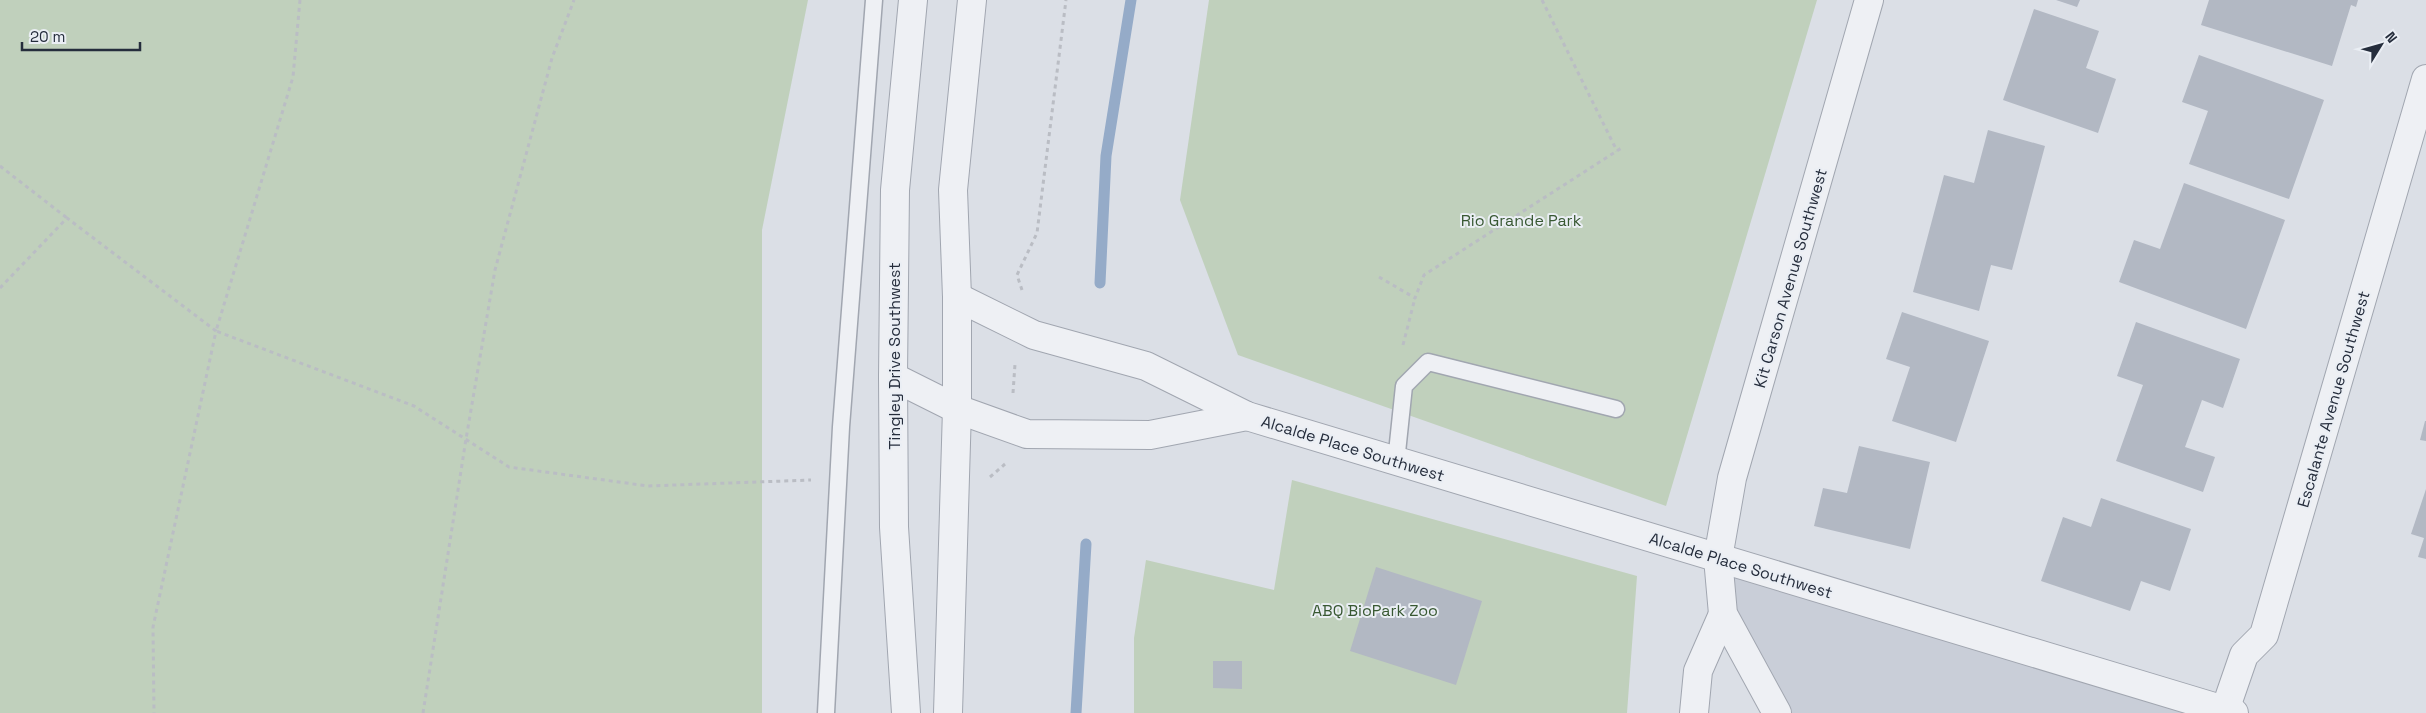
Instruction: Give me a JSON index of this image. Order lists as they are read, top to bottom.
{
  "streets": {
    "street": [
      "Kit Carson Avenue Southwest",
      "Tingley Drive Southwest",
      "Escalante Avenue Southwest",
      "Alcalde Place Southwest"
    ]
  },
  "crossings": [
    ["Kit Carson Avenue Southwest", "Alcalde Place Southwest"],
    ["Tingley Drive Southwest", "Alcalde Place Southwest"],
    ["Escalante Avenue Southwest", "Alcalde Place Southwest"]
  ],
  "parks": ["Rio Grande Park", "ABQ BioPark Zoo"],
  "scale_bar": "20 m",
  "north": "top right"
}
